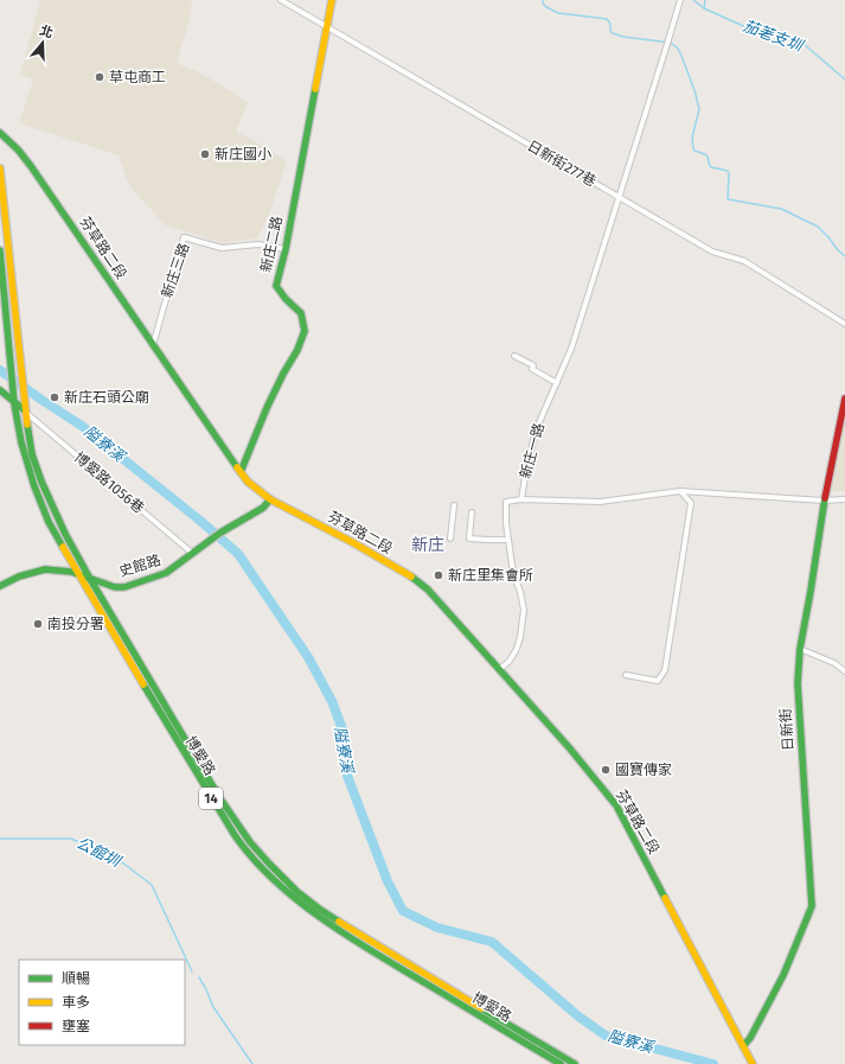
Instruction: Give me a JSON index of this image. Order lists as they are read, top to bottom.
{
  "streets": {
    "street": [
      "日新街277巷",
      "新庄二路",
      "芬草路二段",
      "新庄三路",
      "新庄一路",
      "博愛路1056巷",
      "史館路",
      "日新街",
      "博愛路",
      "14"
    ]
  },
  "crossings": [
    ["日新街277巷", "新庄二路"],
    ["日新街277巷", "新庄一路"],
    ["新庄二路", "芬草路二段"],
    ["新庄二路", "新庄三路"],
    ["芬草路二段", "新庄三路"],
    ["芬草路二段", "新庄一路"],
    ["芬草路二段", "史館路"],
    ["芬草路二段", "日新街"],
    ["博愛路1056巷", "史館路"],
    ["博愛路1056巷", "博愛路"],
    ["博愛路1056巷", "14"],
    ["史館路", "博愛路"],
    ["博愛路", "14"]
  ],
  "districts": ["新庄"],
  "water": ["茄荖支圳", "隘寮溪", "公館圳"],
  "places": [
    "草屯商工",
    "新庄國小",
    "新庄石頭公廟",
    "新庄里集會所",
    "南投分署",
    "國寶傳家"
  ],
  "legend": ["順暢", "車多", "壅塞"],
  "north": "top"
}
